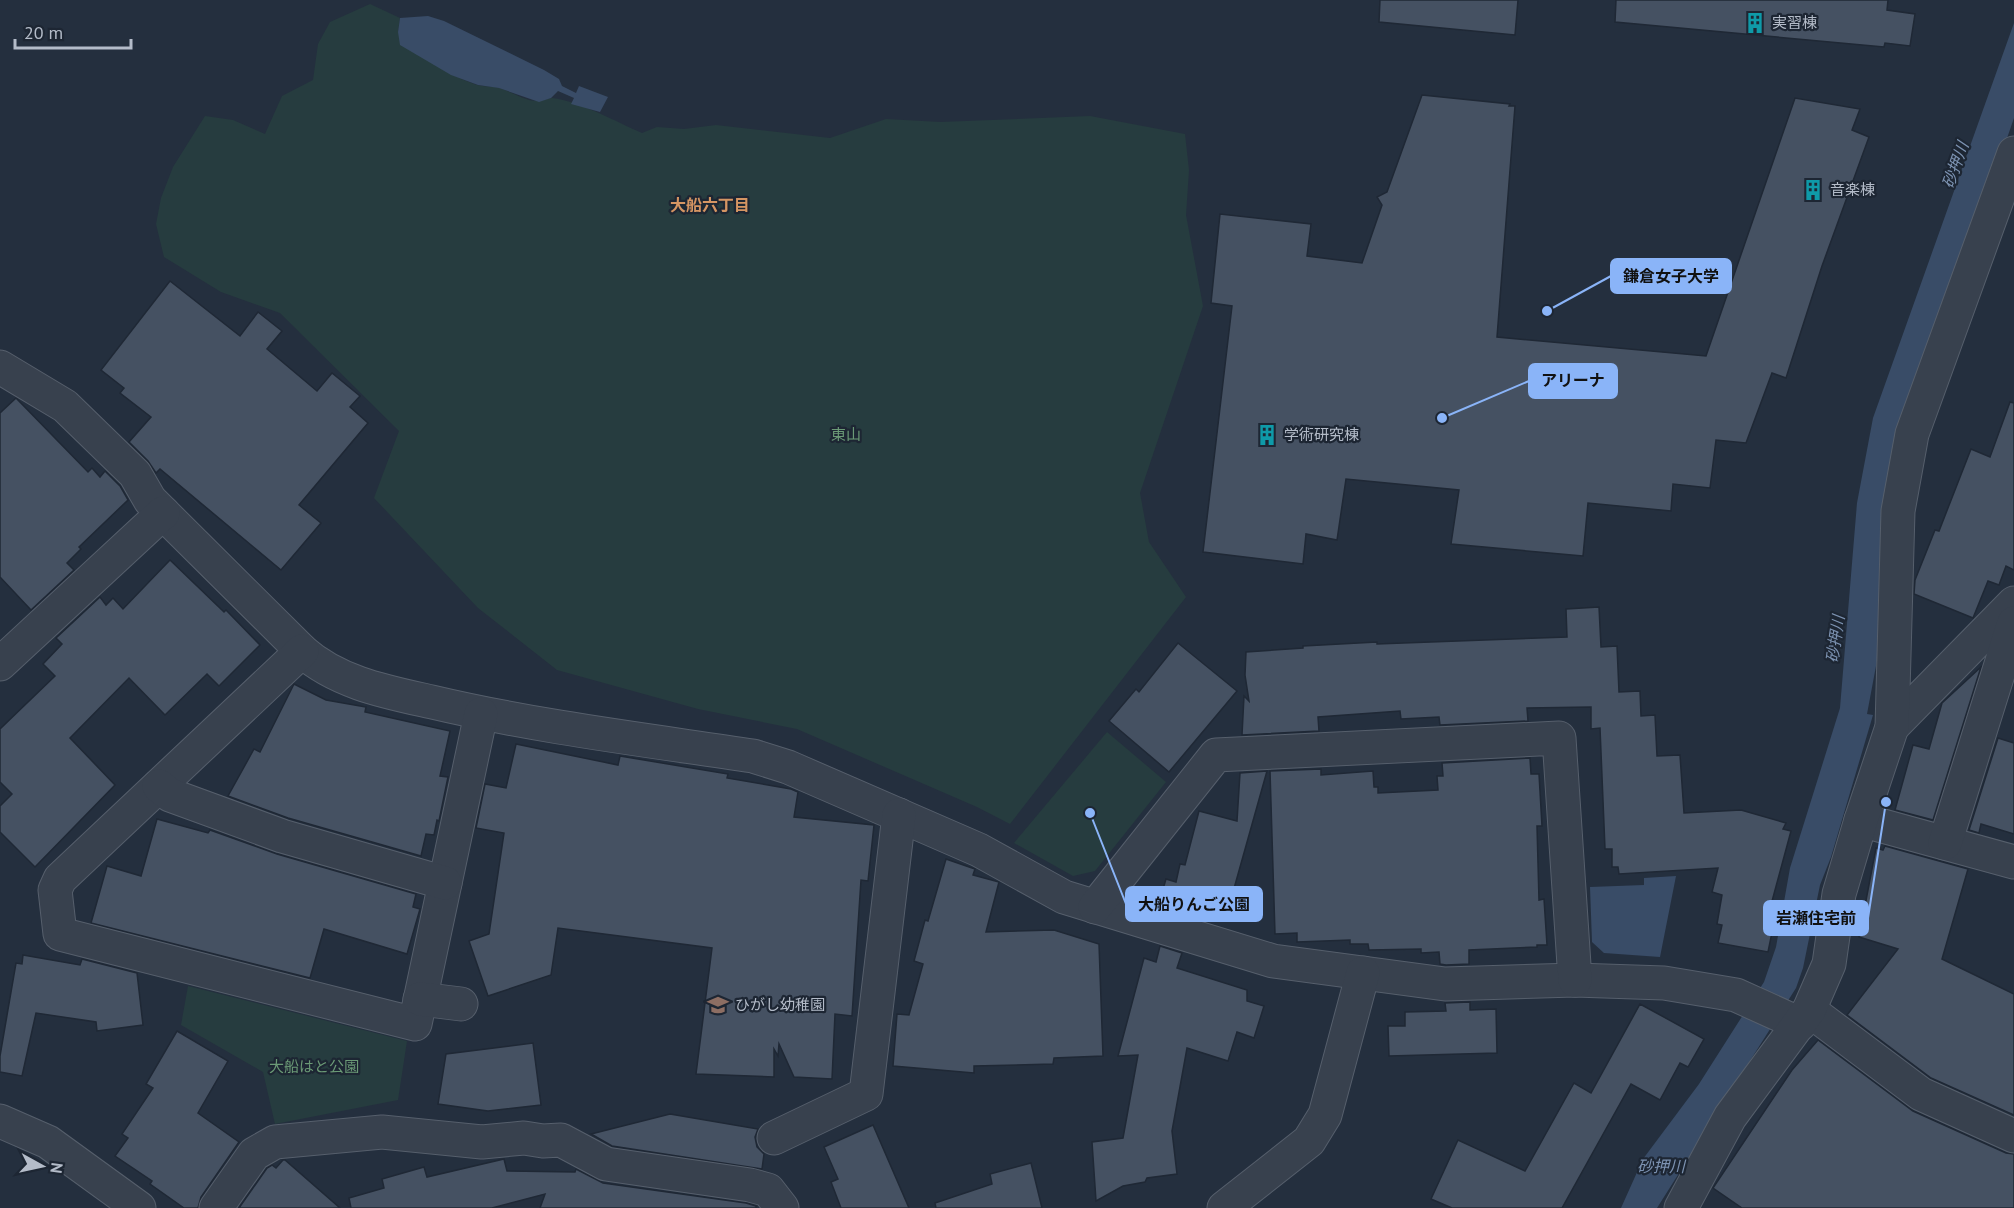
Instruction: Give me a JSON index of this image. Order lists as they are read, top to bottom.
{
  "districts": ["大船六丁目"],
  "water": ["砂押川"],
  "parks": ["東山", "大船はと公園"],
  "places": {
    "building": ["実習棟", "音楽棟", "学術研究棟"],
    "other": [
      "鎌倉女子大学",
      "アリーナ",
      "岩瀬住宅前",
      "大船りんご公園"
    ],
    "school or university": ["ひがし幼稚園"]
  },
  "scale_bar": "20 m",
  "north": "right"
}
